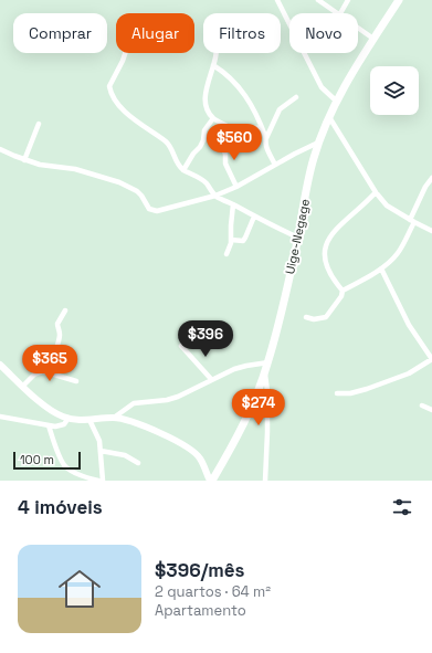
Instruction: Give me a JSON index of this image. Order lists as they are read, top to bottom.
{
  "streets": {
    "main road": ["Uige-Negage"]
  },
  "scale_bar": "100 m",
  "page": {
    "chip": [
      "Comprar",
      "Alugar",
      "Filtros",
      "Novo"
    ],
    "price": [
      "$560",
      "$396",
      "$365",
      "$274"
    ],
    "scale": "100 m",
    "heading": "4 imóveis",
    "list": [
      {
        "name": "$396/mês",
        "note": "2 quartos · 64 m² · Apartamento"
      }
    ]
  }
}
